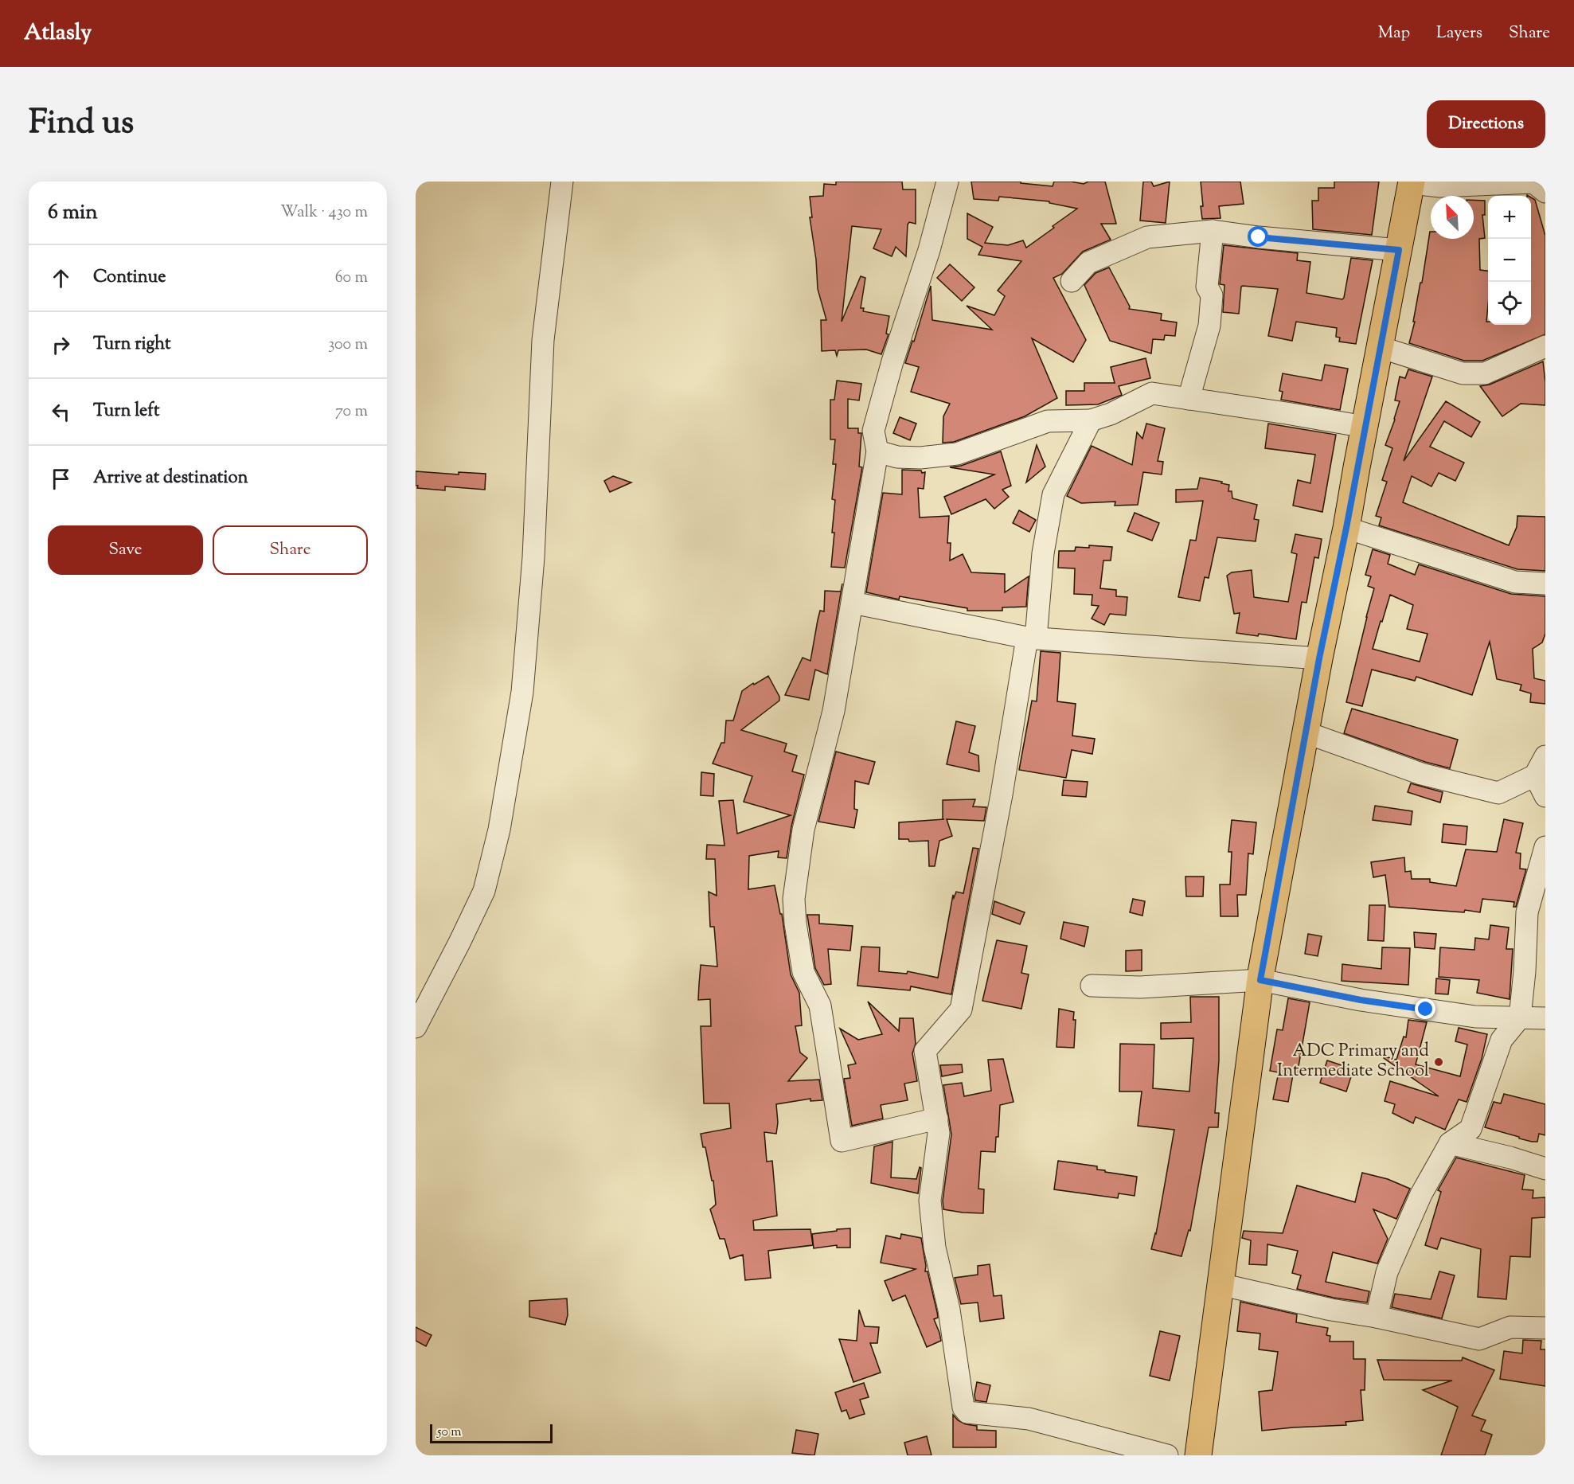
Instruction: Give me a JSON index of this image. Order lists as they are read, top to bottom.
{
  "places": ["ADC Primary and Intermediate School"],
  "scale_bar": "50 m",
  "north": "top left",
  "page": {
    "header": "Atlasly",
    "nav": ["Map", "Layers", "Share"],
    "title": "Find us",
    "buttons": [
      "Directions",
      ["Save", "Share"]
    ],
    "heading": ["6 min", "Walk · 430 m"],
    "map_buttons": ["+", "−"],
    "list": [
      ["Continue", "60 m"],
      ["Turn right", "300 m"],
      ["Turn left", "70 m"],
      "Arrive at destination"
    ],
    "scale": "50 m"
  }
}
